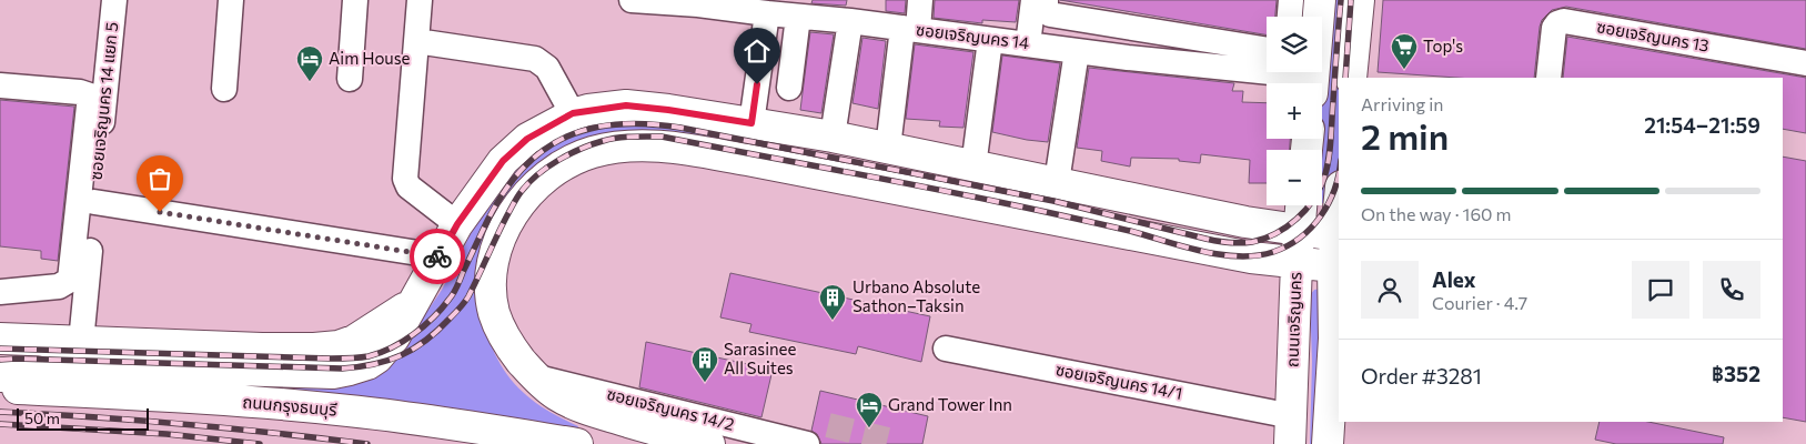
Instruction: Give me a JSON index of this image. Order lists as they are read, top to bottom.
{
  "streets": {
    "main road": ["ถนนเจริญนคร", "ถนนกรุงธนบุรี"],
    "street": [
      "ซอยเจริญนคร 14",
      "ซอยเจริญนคร 13",
      "ซอยเจริญนคร 14 แยก 5",
      "ซอยเจริญนคร 14/1",
      "ซอยเจริญนคร 14/2"
    ]
  },
  "crossings": [
    ["ถนนเจริญนคร", "ซอยเจริญนคร 14/1"]
  ],
  "places": {
    "supermarket": ["Top's"],
    "hotel": ["Aim House", "Grand Tower Inn"],
    "building": ["Urbano Absolute Sathon–Taksin", "Sarasinee All Suites"]
  },
  "scale_bar": "50 m",
  "page": {
    "map_buttons": ["+", "−"],
    "heading": ["2 min", "Arriving in", "21:54–21:59"],
    "panel": [
      "Alex",
      "Courier · 4.7",
      "Order #3281",
      "฿352"
    ],
    "bar": "On the way · 160 m",
    "scale": "50 m"
  }
}
